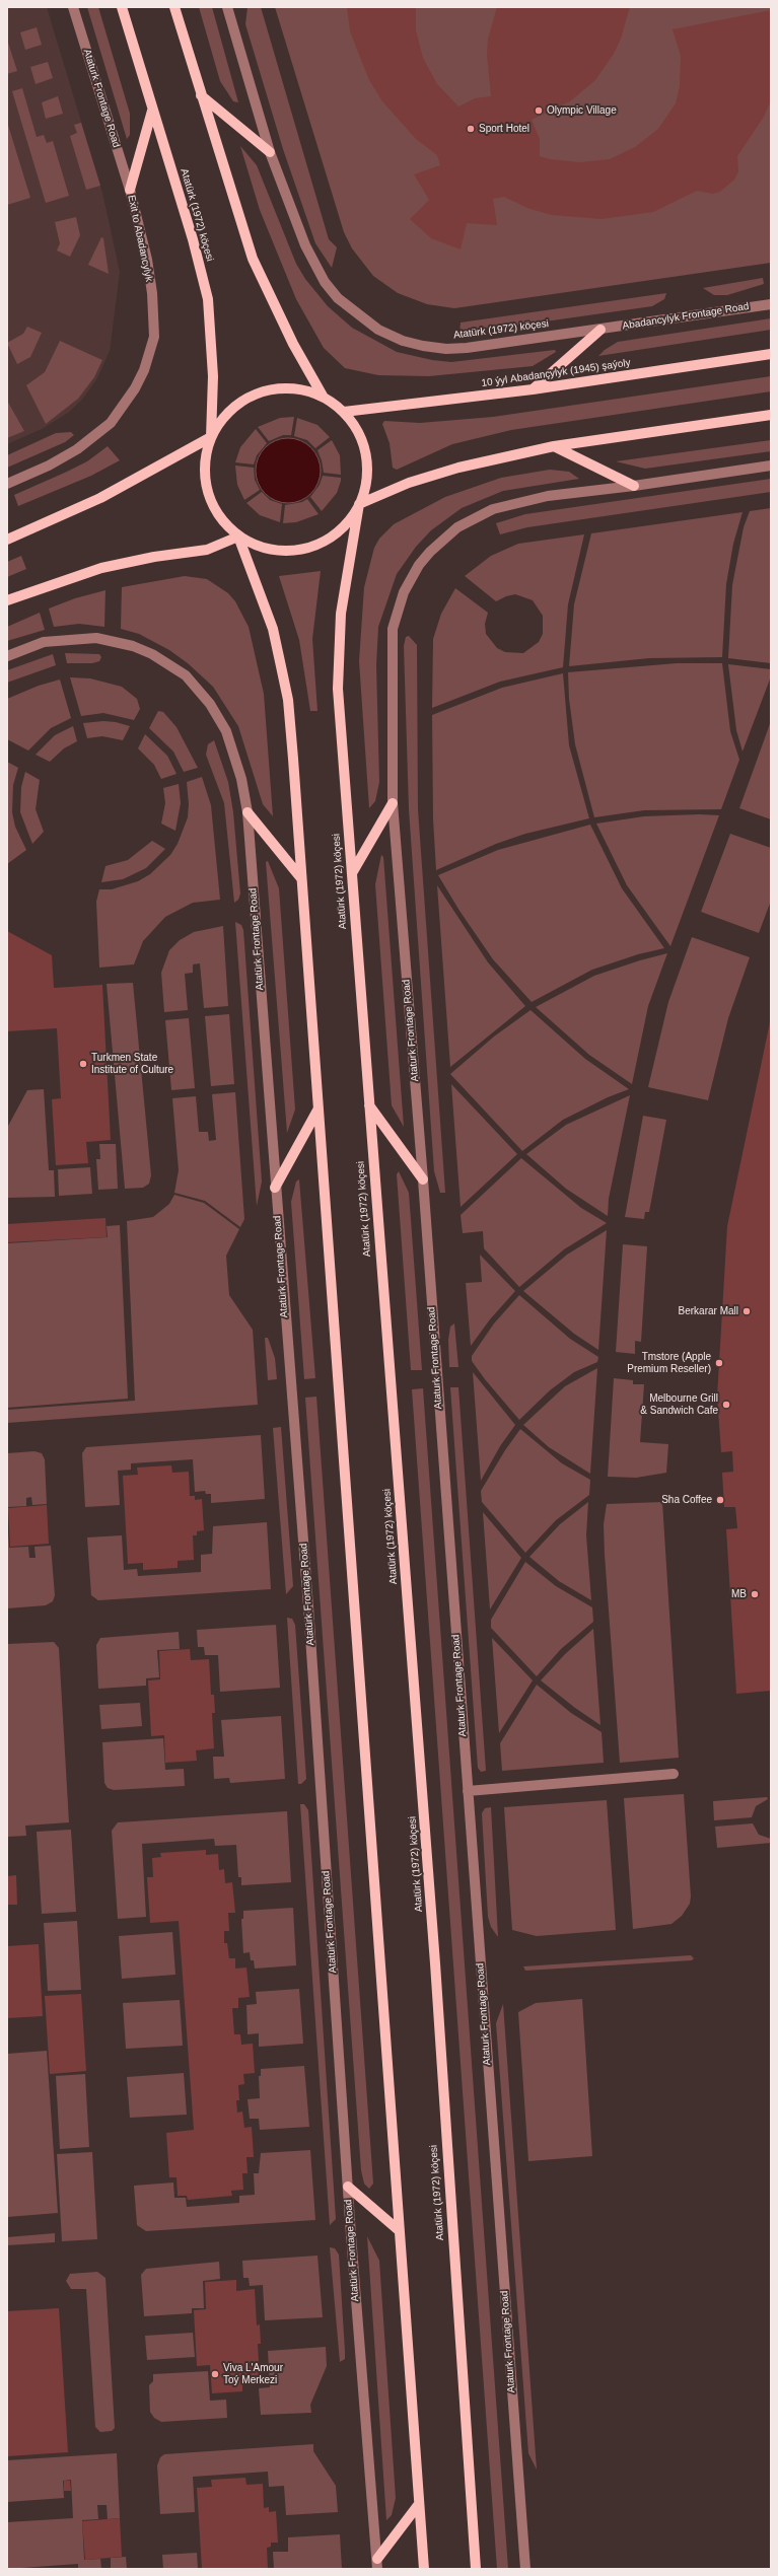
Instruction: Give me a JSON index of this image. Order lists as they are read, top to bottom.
{
  "streets": {
    "main road": ["Atatürk (1972) köçesi", "10 ýyl Abadançylyk (1945) şaýoly"],
    "street": [
      "Ataturk Frontage Road",
      "Exit to Abadancylyk",
      "Abadancylyk Frontage Road",
      "Atatürk Frontage Road"
    ]
  },
  "crossings": [
    ["Ataturk Frontage Road", "Exit to Abadancylyk"],
    ["Atatürk (1972) köçesi", "Abadancylyk Frontage Road"]
  ],
  "places": [
    "Olympic Village",
    "Sport Hotel",
    "Turkmen State Institute of Culture",
    "Berkarar Mall",
    "Tmstore (Apple Premium Reseller)",
    "Melbourne Grill & Sandwich Cafe",
    "Sha Coffee",
    "MB",
    "Viva L'Amour Toý Merkezi"
  ]
}
